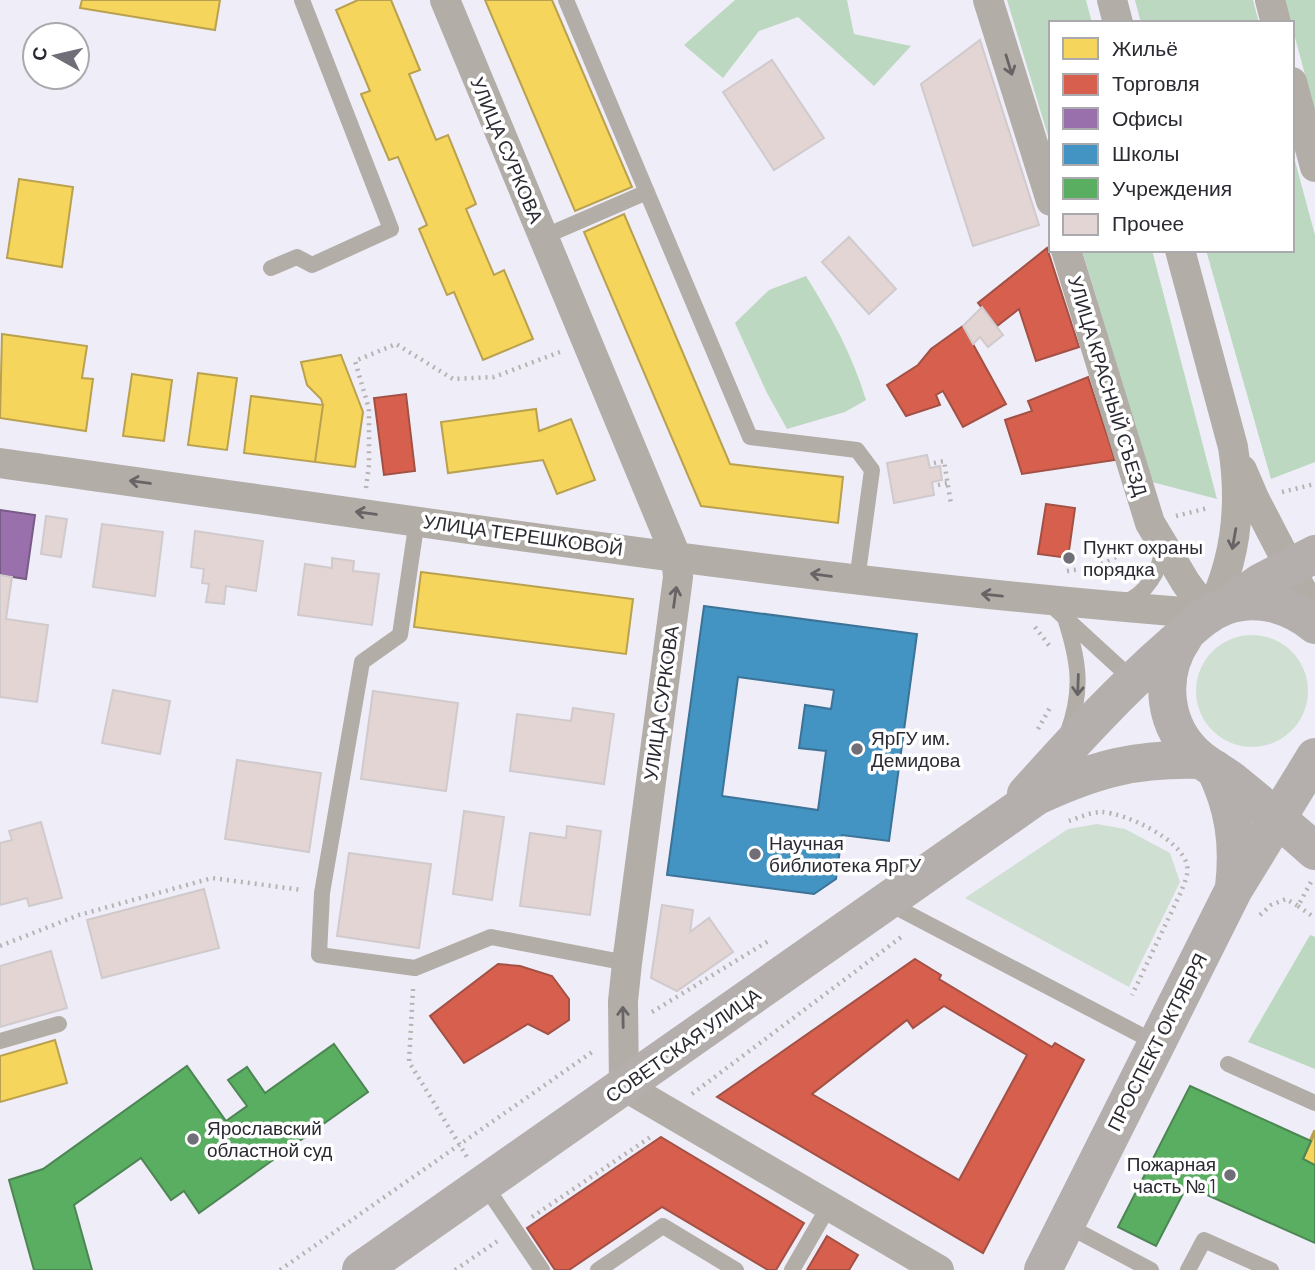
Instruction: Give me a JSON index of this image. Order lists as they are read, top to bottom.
{
  "streets": {
    "main road": ["ПРОСПЕКТ ОКТЯБРЯ", "СОВЕТСКАЯ УЛИЦА"],
    "street": ["УЛИЦА СУРКОВА", "УЛИЦА КРАСНЫЙ СЪЕЗД", "УЛИЦА ТЕРЕШКОВОЙ"]
  },
  "crossings": [
    ["УЛИЦА СУРКОВА", "УЛИЦА ТЕРЕШКОВОЙ"],
    ["УЛИЦА СУРКОВА", "СОВЕТСКАЯ УЛИЦА"],
    ["УЛИЦА КРАСНЫЙ СЪЕЗД", "УЛИЦА ТЕРЕШКОВОЙ"]
  ],
  "one_way": ["УЛИЦА СУРКОВА", "УЛИЦА ТЕРЕШКОВОЙ"],
  "places": [
    "Пункт охраны порядка",
    "ЯрГУ им. Демидова",
    "Научная библиотека ЯрГУ",
    "Ярославский областной суд",
    "Пожарная часть № 1"
  ],
  "legend": [
    "Жильё",
    "Торговля",
    "Офисы",
    "Школы",
    "Учреждения",
    "Прочее"
  ],
  "north": "left"
}
